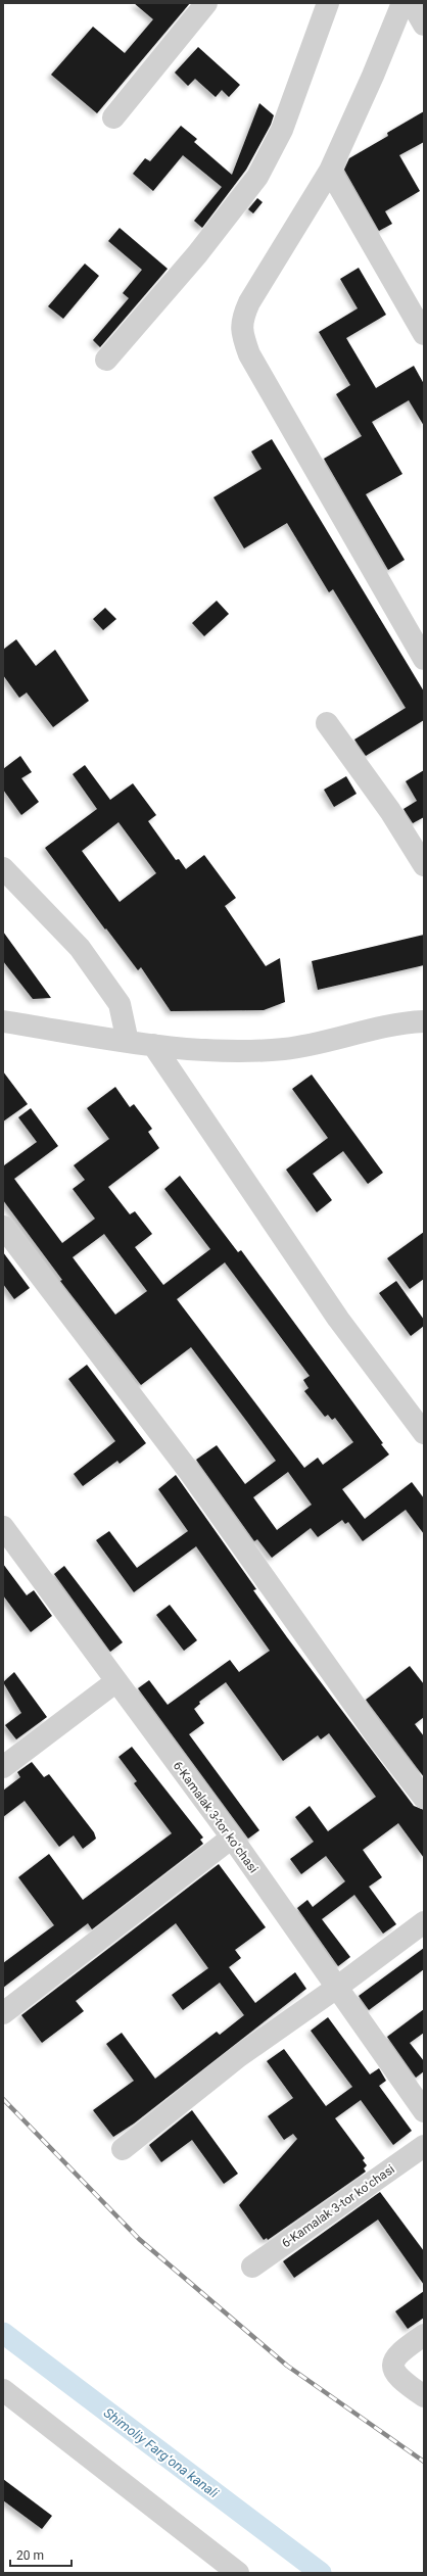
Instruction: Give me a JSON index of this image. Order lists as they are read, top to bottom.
{
  "streets": {
    "street": ["6-Kamalak 3-tor koʻchasi"]
  },
  "water": ["Shimoliy Fargʻona kanali"],
  "scale_bar": "20 m"
}
